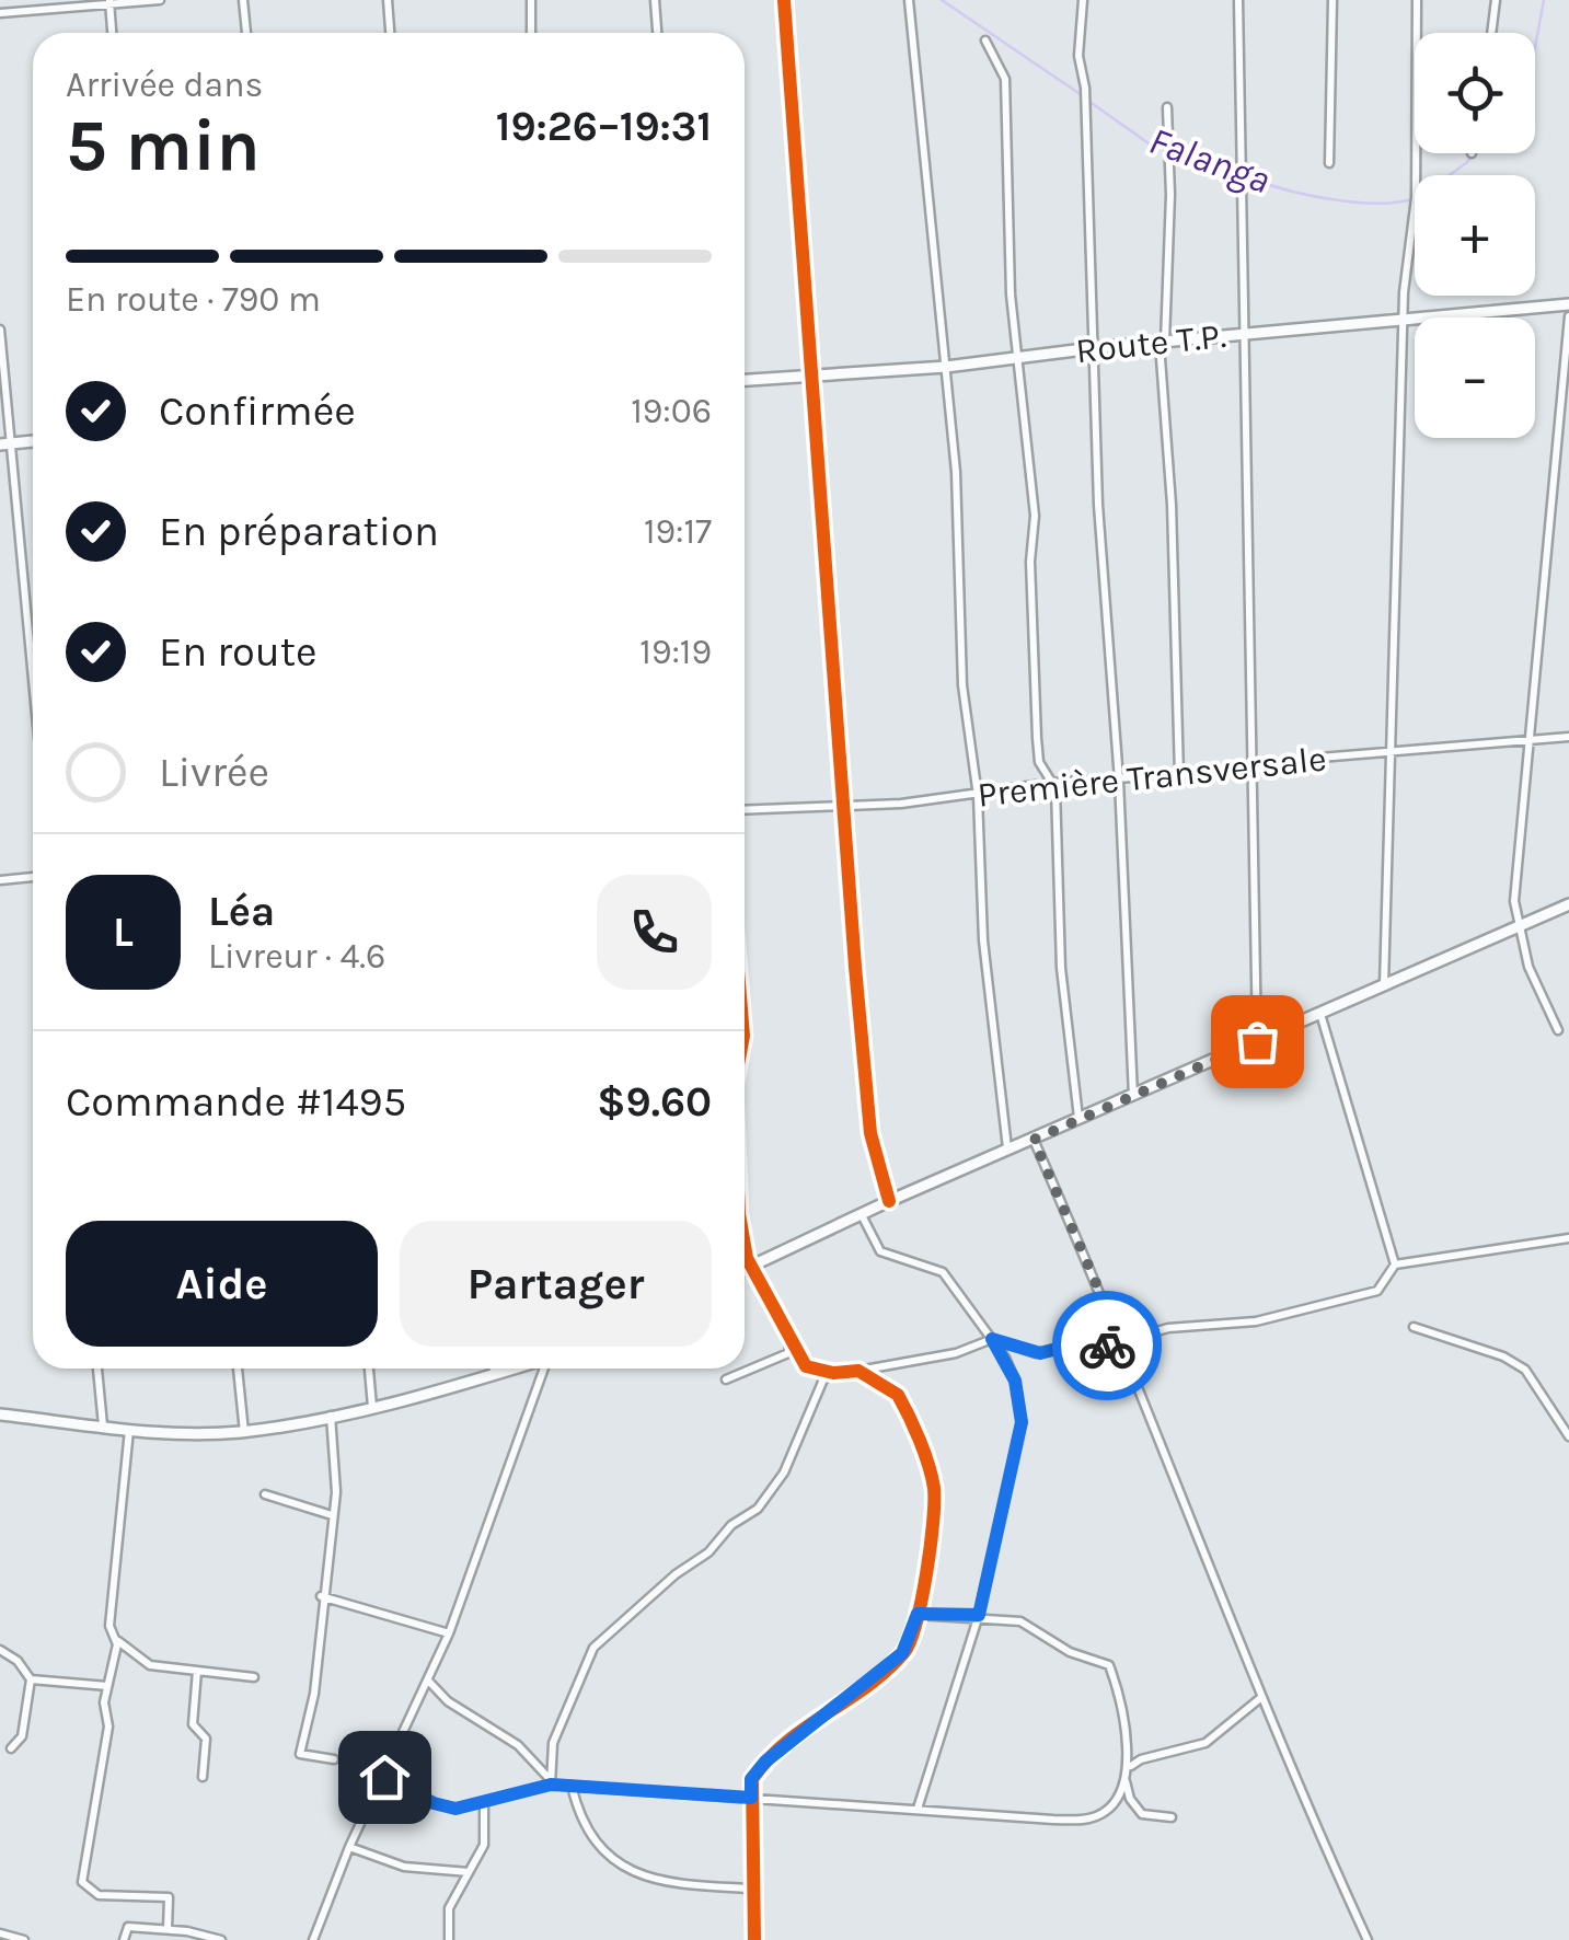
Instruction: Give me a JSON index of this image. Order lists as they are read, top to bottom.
{
  "streets": {
    "street": ["Route T.P.", "Première Transversale"]
  },
  "water": ["Falanga"],
  "page": {
    "map_buttons": ["+", "−"],
    "heading": ["5 min", "Arrivée dans", "19:26–19:31"],
    "panel": [
      "Léa",
      "Livreur · 4.6",
      "Commande #1495",
      "$9.60"
    ],
    "bar": "En route · 790 m",
    "list": [
      ["Confirmée", "19:06"],
      ["En préparation", "19:17"],
      ["En route", "19:19"],
      "Livrée"
    ],
    "round": "L",
    "buttons": ["Aide", "Partager"]
  }
}
